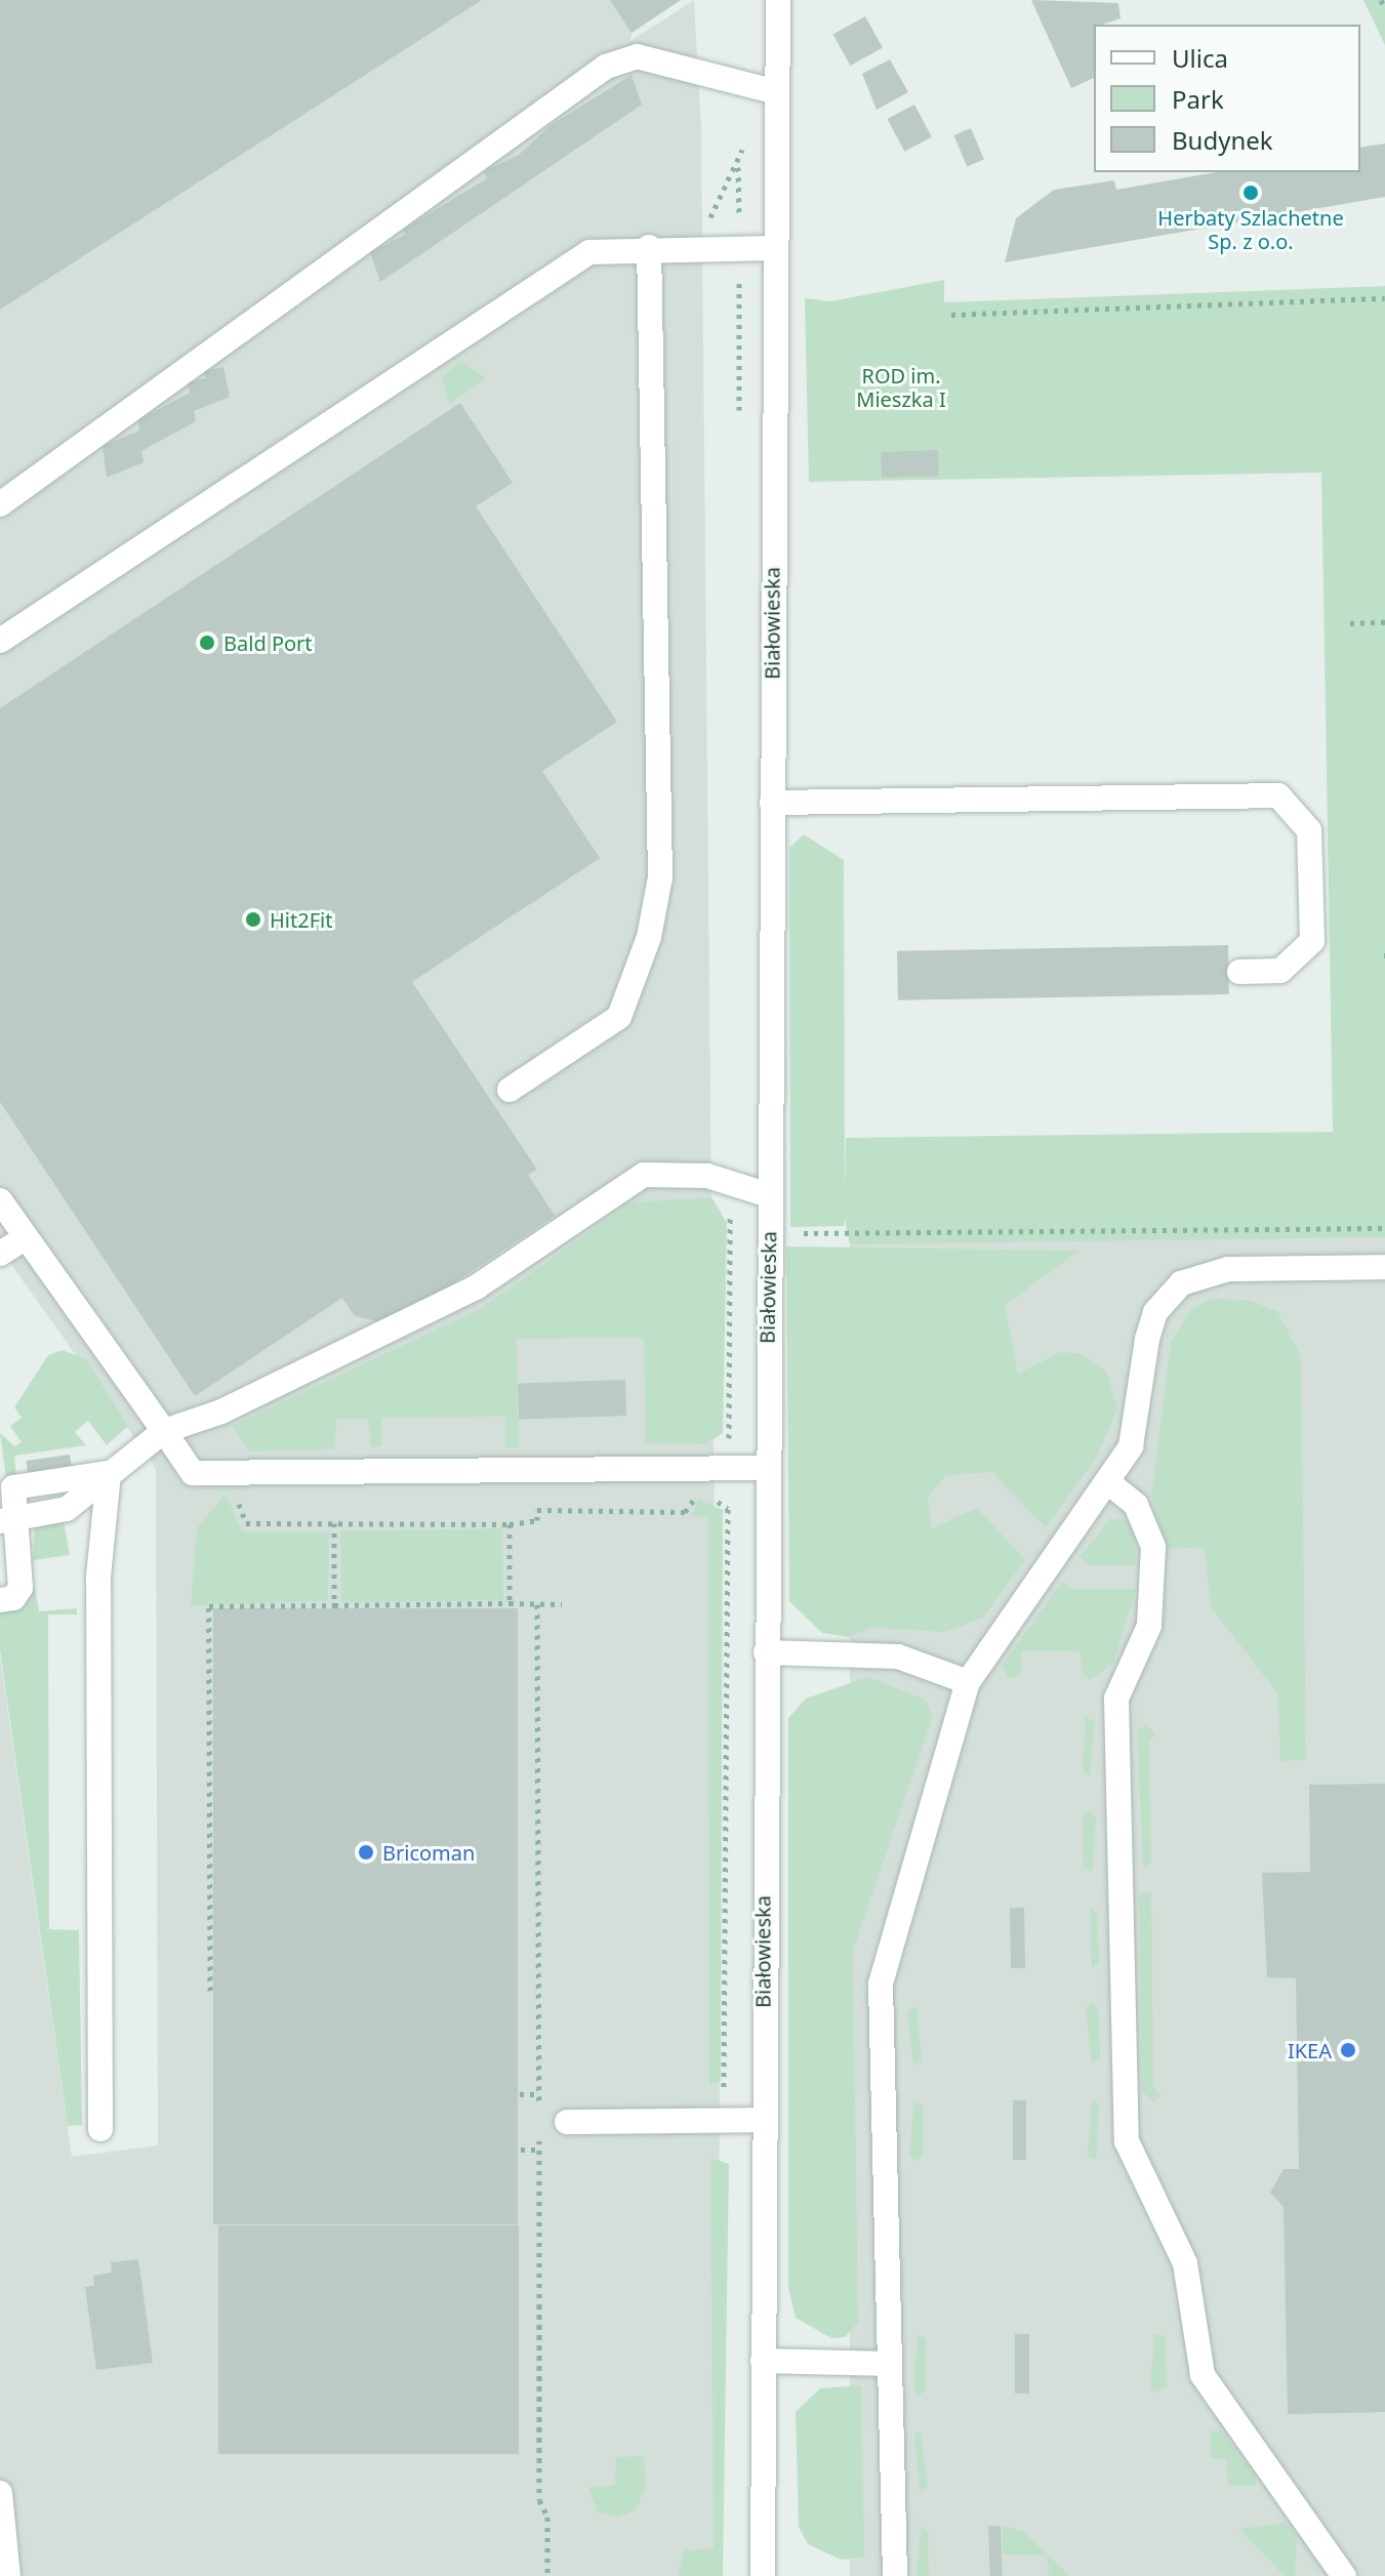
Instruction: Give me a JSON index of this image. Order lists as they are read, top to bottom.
{
  "streets": {
    "street": ["Białowieska"]
  },
  "parks": ["ROD im. Mieszka I"],
  "places": [
    "Herbaty Szlachetne Sp. z o.o.",
    "Bald Port",
    "Hit2Fit",
    "Bricoman",
    "IKEA"
  ],
  "legend": ["Ulica", "Park", "Budynek"]
}
